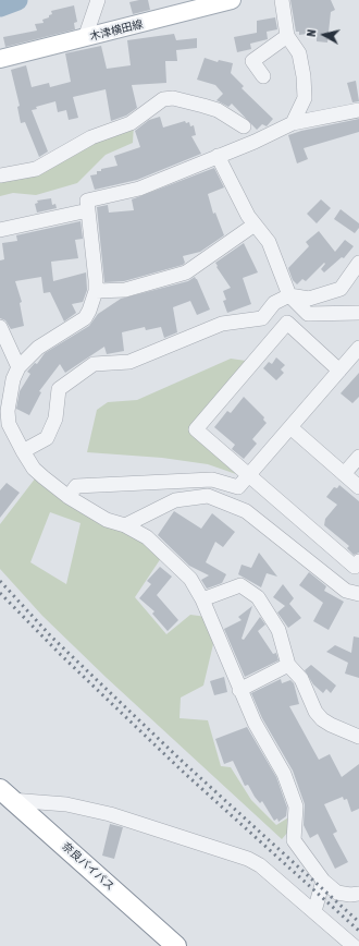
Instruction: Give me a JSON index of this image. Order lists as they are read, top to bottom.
{
  "streets": {
    "highway": ["奈良バイパス"],
    "main road": ["木津横田線"]
  },
  "north": "left"
}
